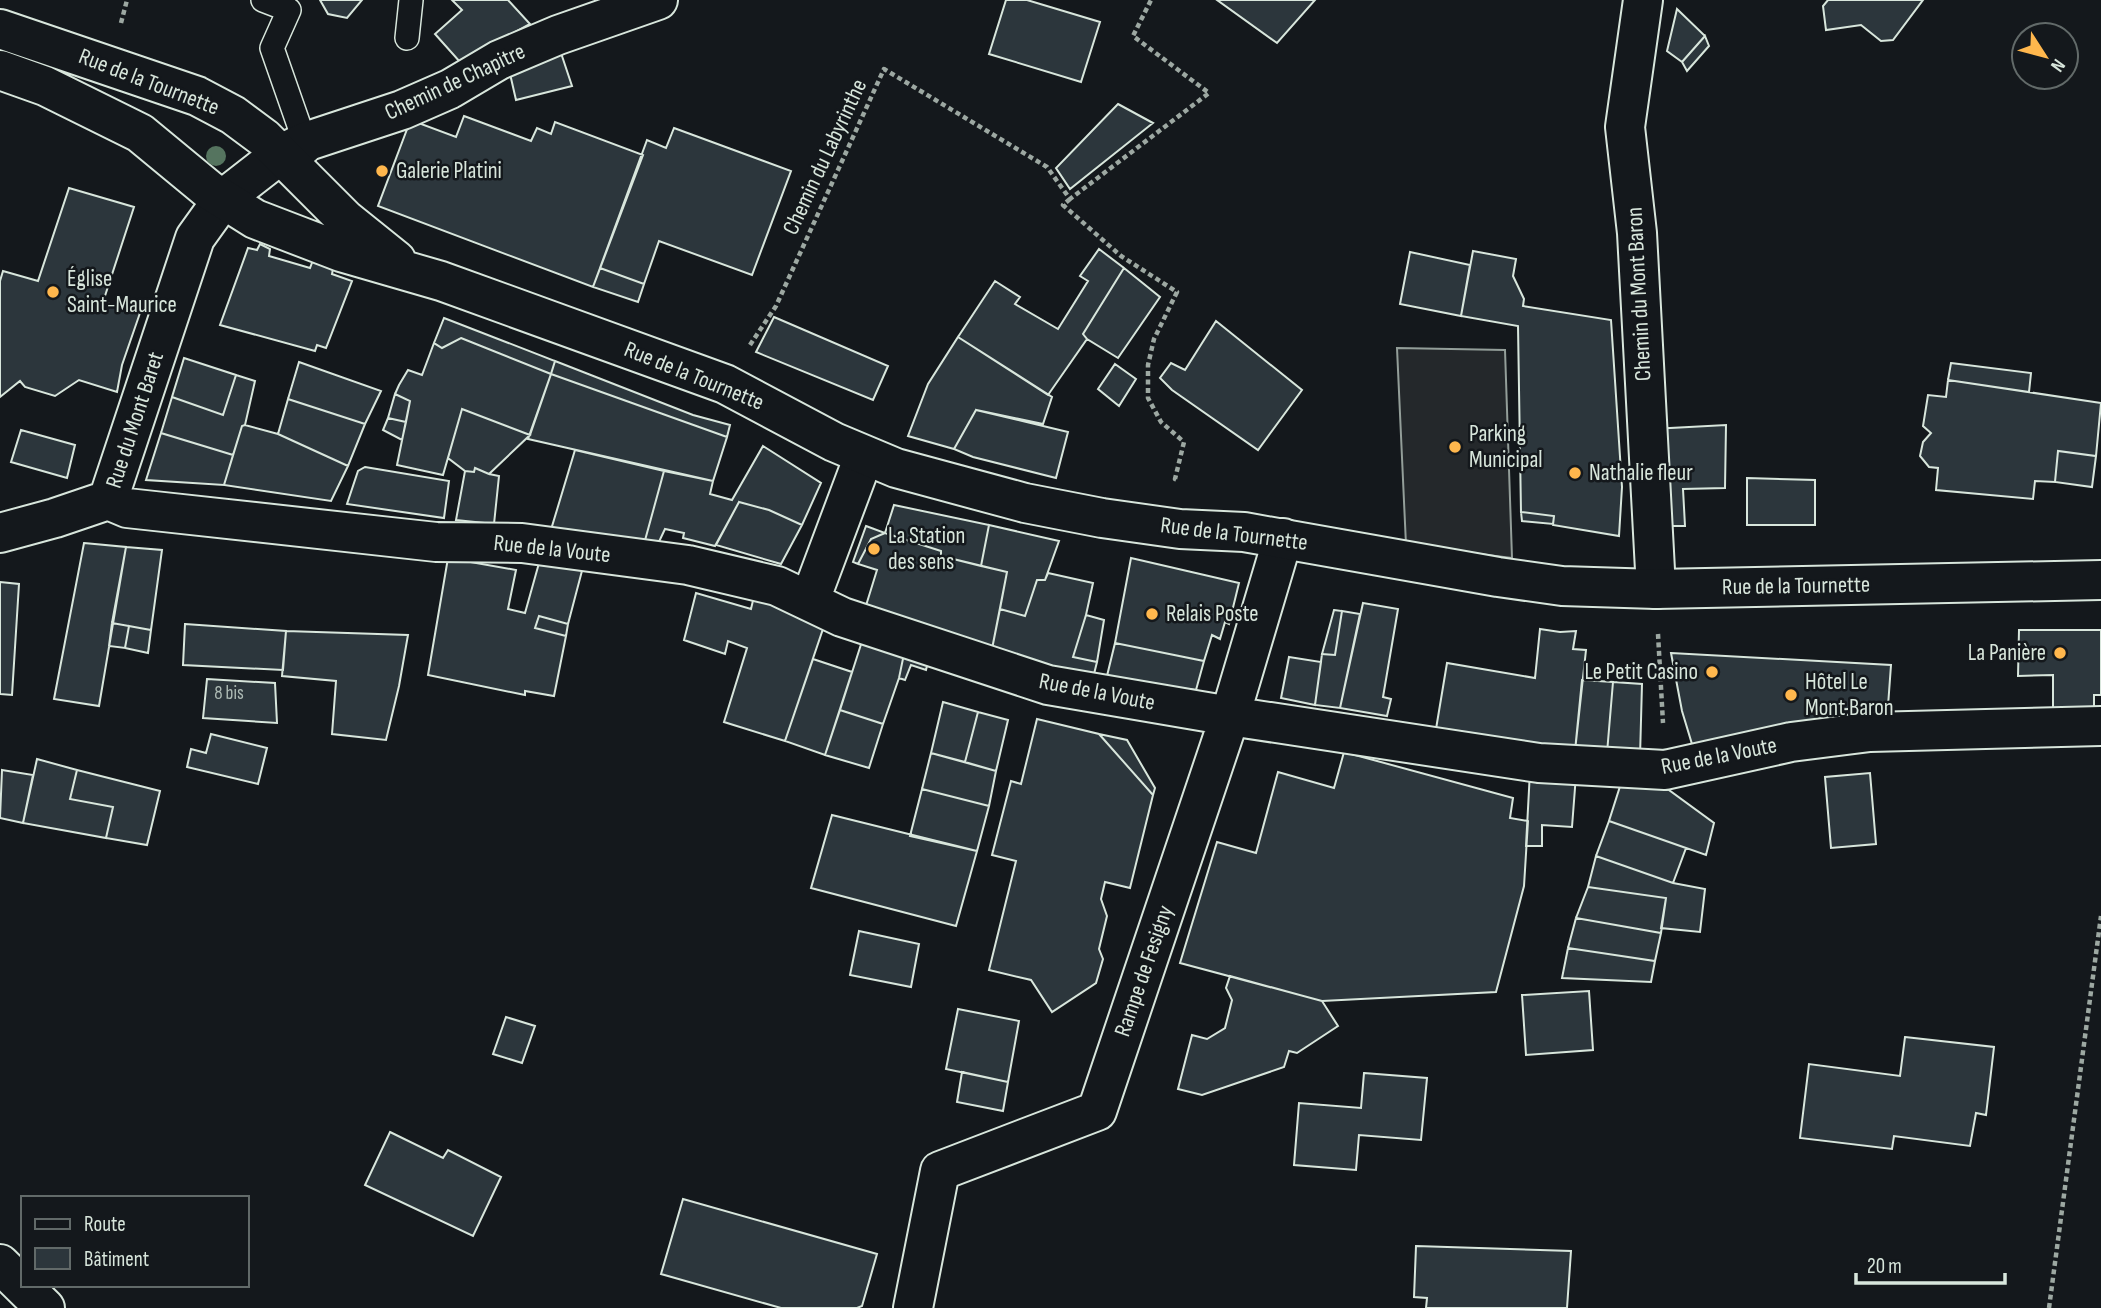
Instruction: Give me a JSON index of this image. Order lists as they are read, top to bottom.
{
  "streets": {
    "street": [
      "Rue de la Tournette",
      "Chemin de Chapitre",
      "Chemin du Mont Baron",
      "Rue du Mont Baret",
      "Rue de la Voute",
      "Rampe de Fesigny"
    ],
    "path": ["Chemin du Labyrinthe"]
  },
  "crossings": [
    ["Rue de la Tournette", "Chemin de Chapitre"],
    ["Rue de la Tournette", "Chemin du Labyrinthe"],
    ["Rue de la Tournette", "Chemin du Mont Baron"],
    ["Rue de la Tournette", "Rue du Mont Baret"],
    ["Rue de la Tournette", "Rampe de Fesigny"],
    ["Chemin de Chapitre", "Rue du Mont Baret"],
    ["Rue du Mont Baret", "Rue de la Voute"],
    ["Rue de la Voute", "Rampe de Fesigny"]
  ],
  "places": [
    "Galerie Platini",
    "Église Saint-Maurice",
    "Parking Municipal",
    "Nathalie fleur",
    "La Station des sens",
    "Relais Poste",
    "La Panière",
    "Le Petit Casino",
    "Hôtel Le Mont Baron"
  ],
  "house_numbers": ["8 bis"],
  "legend": ["Route", "Bâtiment"],
  "scale_bar": "20 m",
  "north": "bottom right"
}
